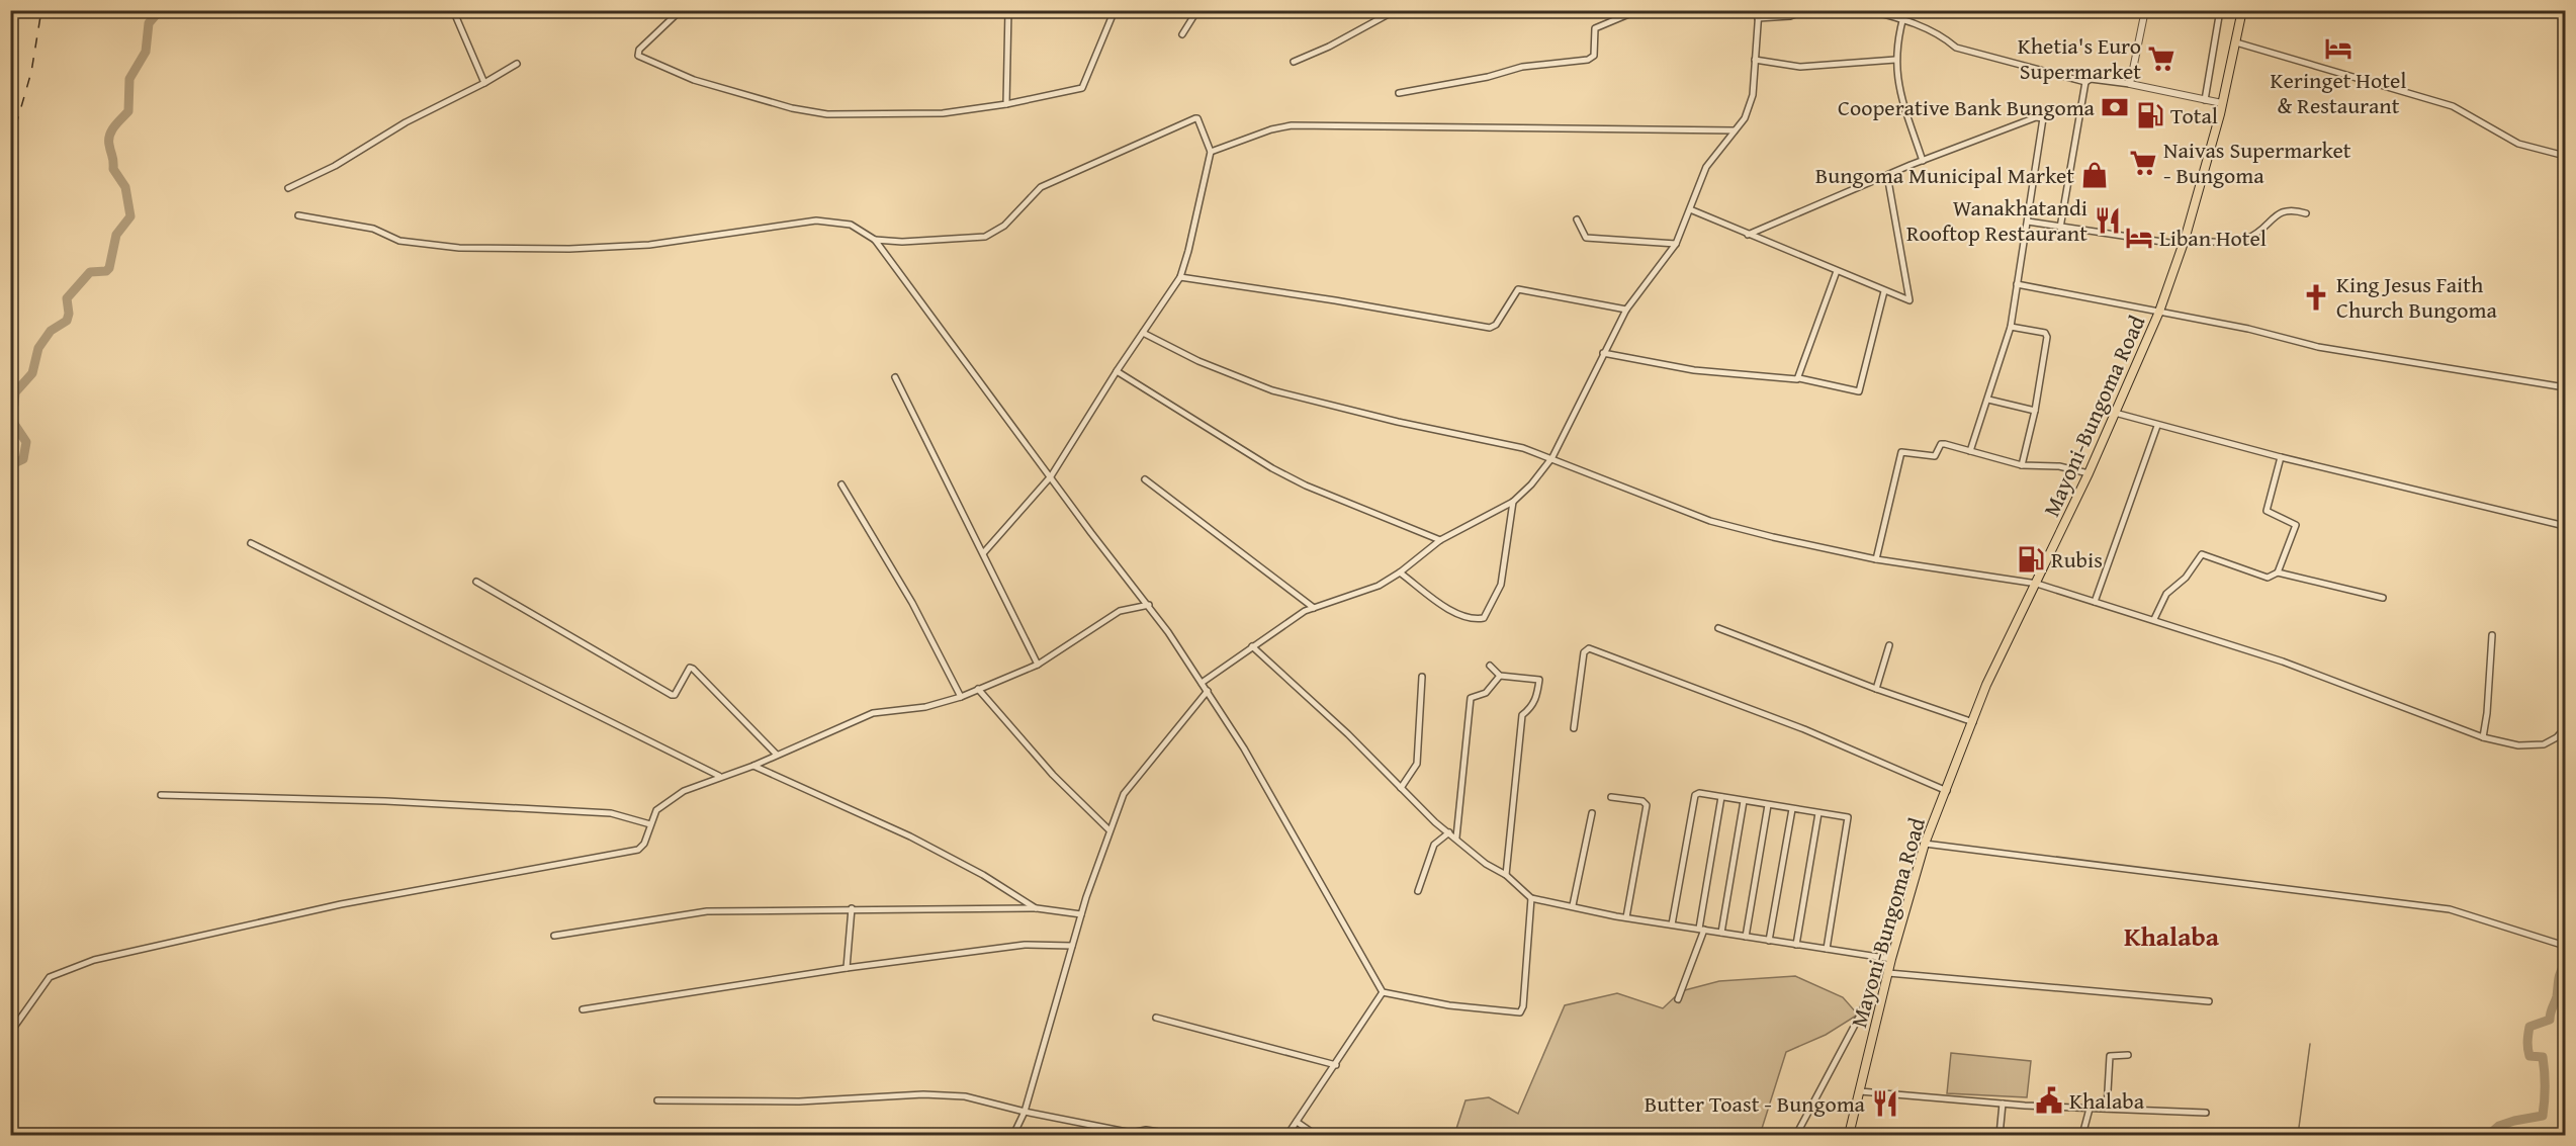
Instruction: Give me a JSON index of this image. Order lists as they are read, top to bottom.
{
  "streets": {
    "main road": ["Mayoni-Bungoma Road"]
  },
  "districts": ["Khalaba"],
  "places": {
    "hotel": ["Keringet Hotel & Restaurant", "Liban Hotel"],
    "supermarket": ["Khetia's Euro Supermarket", "Naivas Supermarket - Bungoma"],
    "bank": ["Cooperative Bank Bungoma"],
    "fuel station": ["Total", "Rubis"],
    "shop": ["Bungoma Municipal Market"],
    "restaurant": ["Wanakhatandi Rooftop Restaurant", "Butter Toast - Bungoma"],
    "church": ["King Jesus Faith Church Bungoma"],
    "public building": ["Khalaba"]
  }
}
